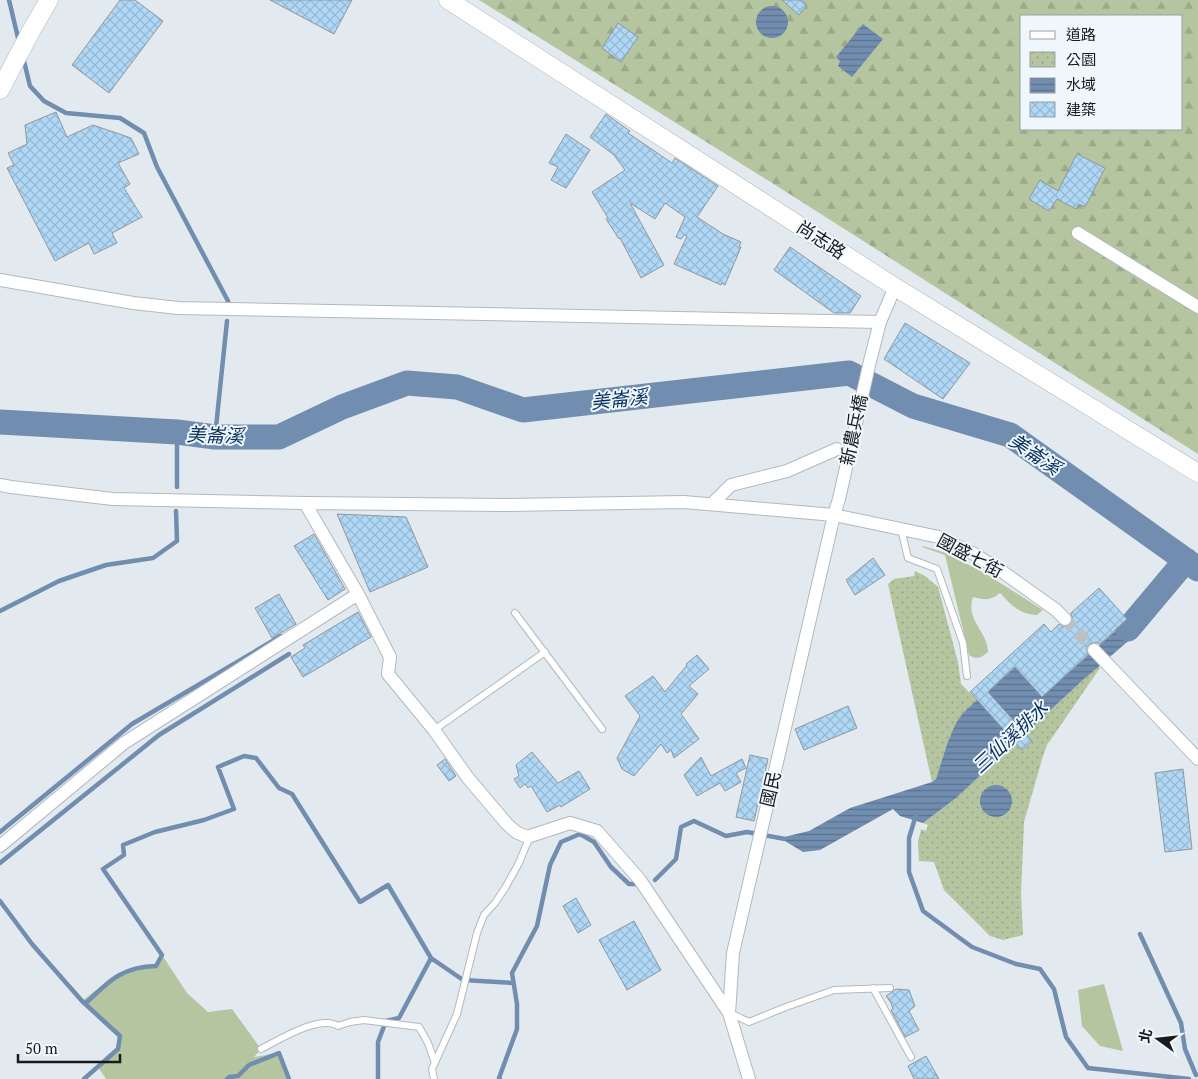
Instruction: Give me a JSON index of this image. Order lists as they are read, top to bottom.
{
  "streets": {
    "street": [
      "尚志路",
      "新農兵橋",
      "國盛七街",
      "國民"
    ]
  },
  "crossings": [
    ["尚志路", "新農兵橋"],
    ["新農兵橋", "國民"],
    ["國盛七街", "國民"]
  ],
  "water": ["美崙溪", "三仙溪排水"],
  "legend": [
    "道路",
    "公園",
    "水域",
    "建築"
  ],
  "scale_bar": "50 m",
  "north": "left"
}
